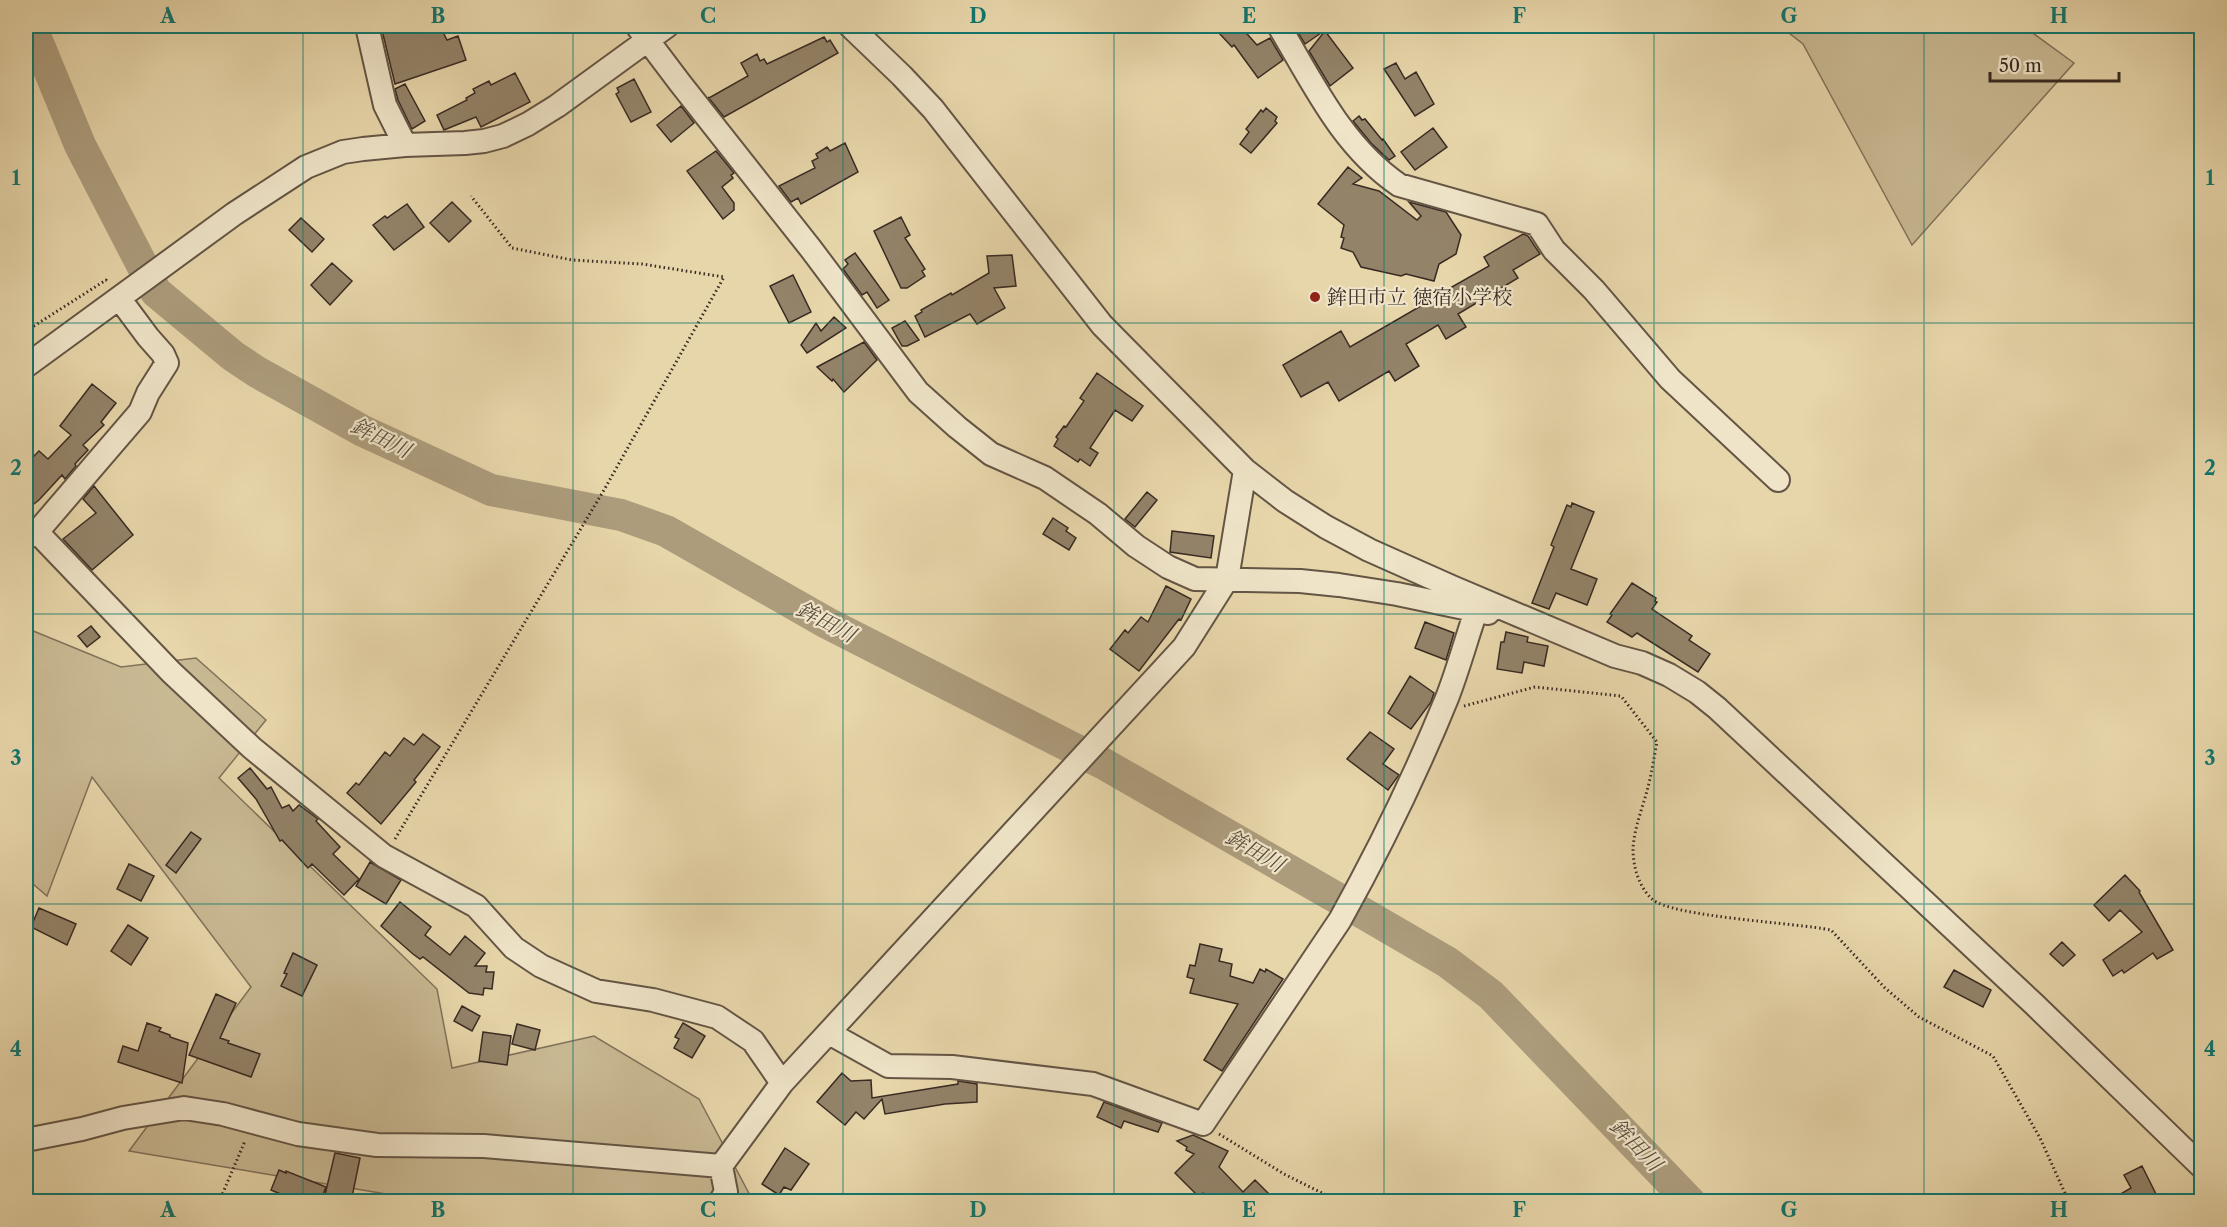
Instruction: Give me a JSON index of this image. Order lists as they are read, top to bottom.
{
  "water": ["鉾田川"],
  "places": ["鉾田市立 徳宿小学校"],
  "scale_bar": "50 m",
  "grid": {
    "columns": [
      "A",
      "B",
      "C",
      "D",
      "E",
      "F",
      "G",
      "H"
    ],
    "rows": [
      "1",
      "2",
      "3",
      "4"
    ]
  }
}
